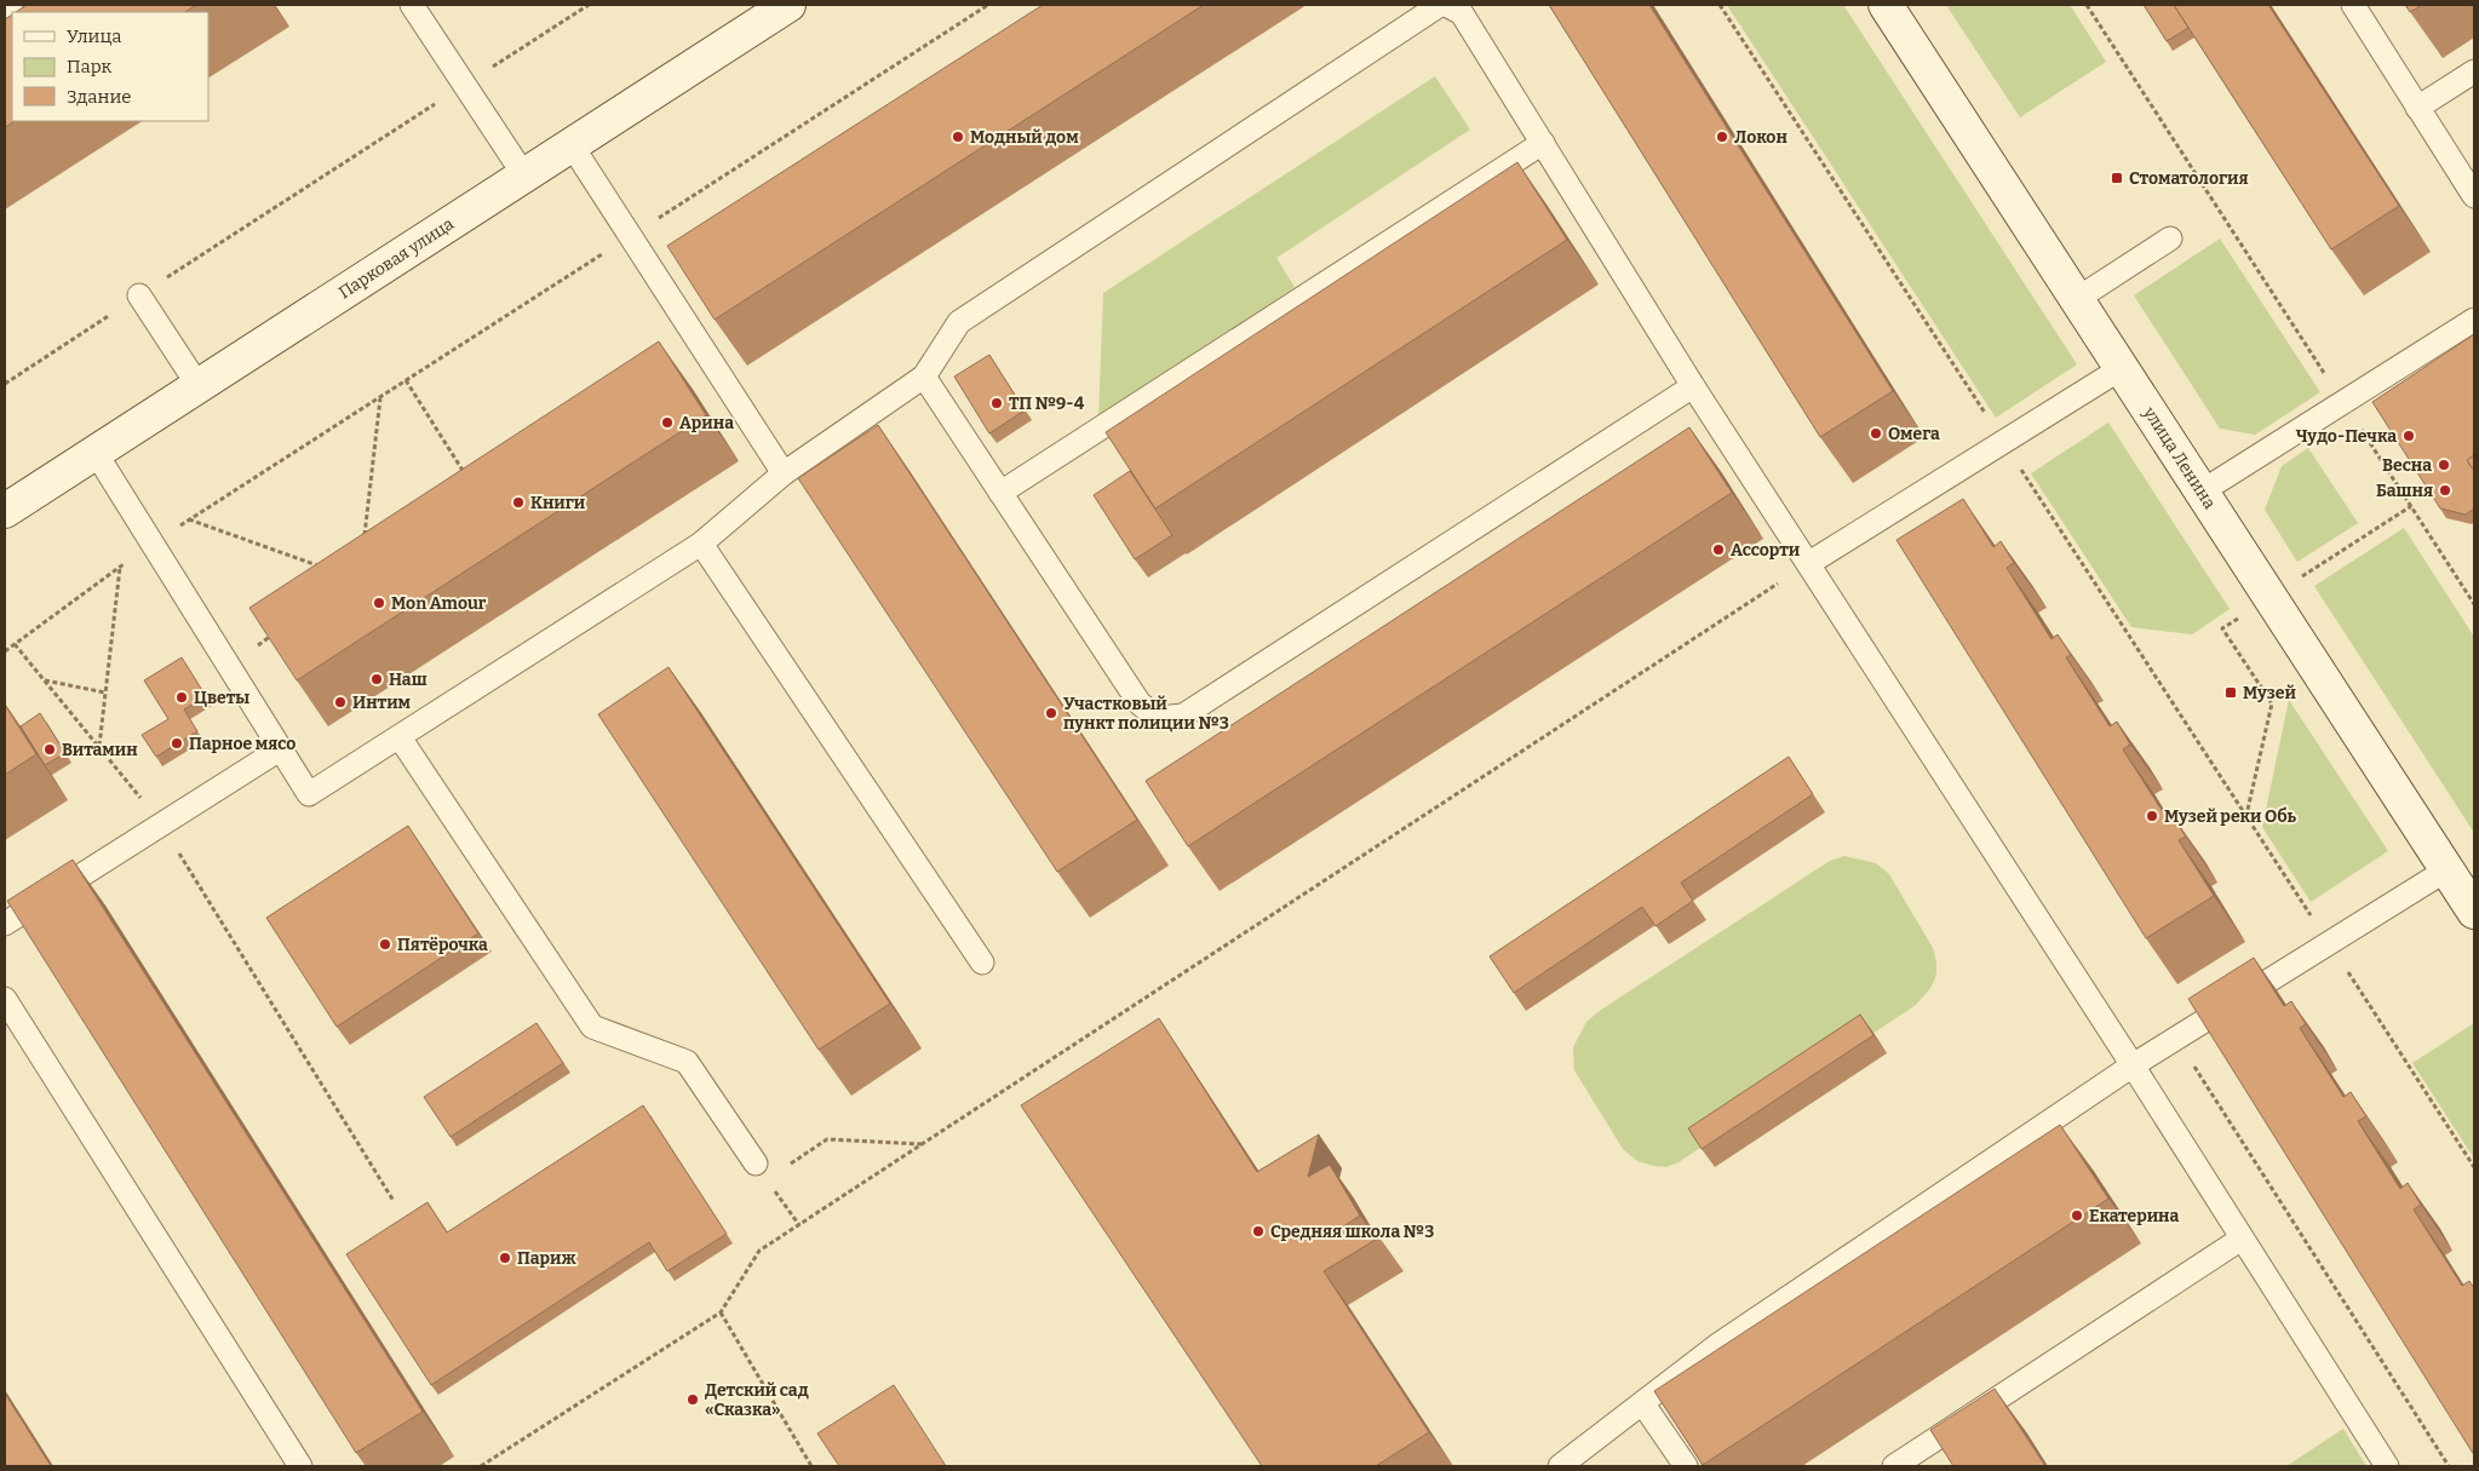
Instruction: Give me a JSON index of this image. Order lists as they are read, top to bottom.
{
  "streets": {
    "main road": ["Парковая улица", "улица Ленина"]
  },
  "places": {
    "other": [
      "Модный дом",
      "Локон",
      "ТП №9-4",
      "Арина",
      "Омега",
      "Чудо-Печка",
      "Весна",
      "Башня",
      "Книги",
      "Ассорти",
      "Mon Amour",
      "Наш",
      "Цветы",
      "Интим",
      "Участковый пункт полиции №3",
      "Парное мясо",
      "Витамин",
      "Музей реки Обь",
      "Пятёрочка",
      "Екатерина",
      "Средняя школа №3",
      "Париж",
      "Детский сад «Сказка»"
    ],
    "transit": ["Стоматология", "Музей"]
  },
  "legend": ["Улица", "Парк", "Здание"]
}
